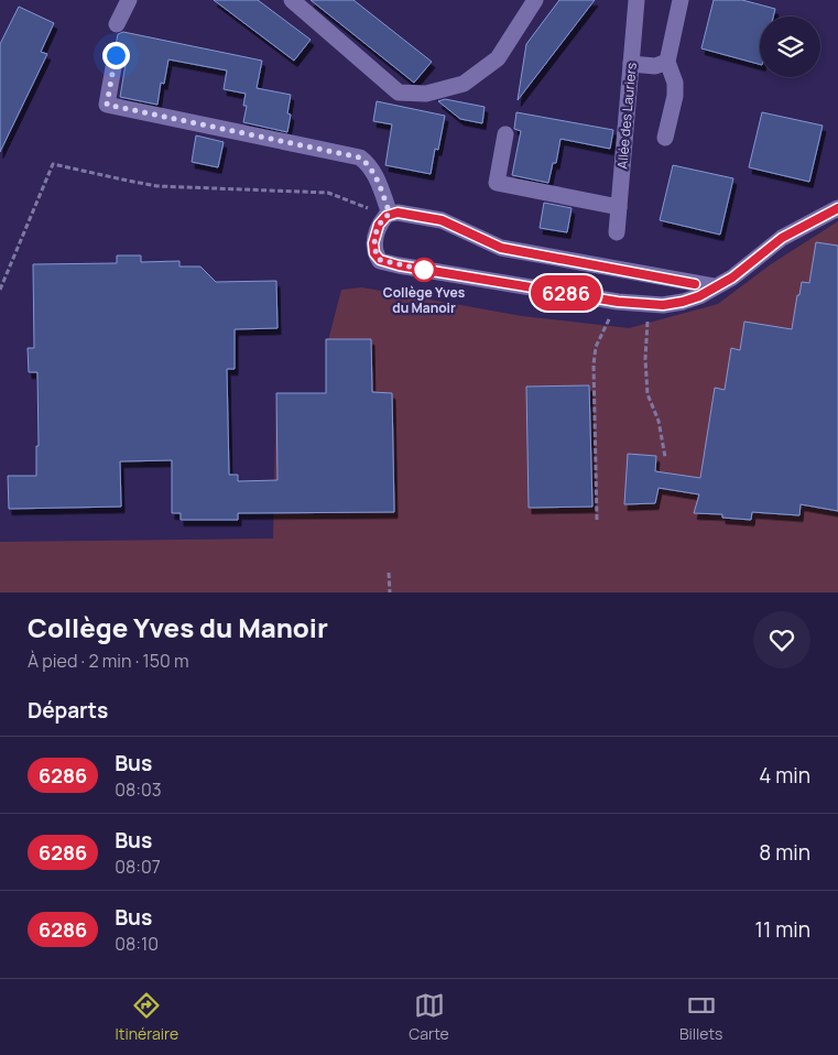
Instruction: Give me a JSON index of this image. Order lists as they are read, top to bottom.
{
  "streets": {
    "street": ["Allée des Lauriers"]
  },
  "places": ["Collège Yves du Manoir"],
  "lines": ["bus line 6286"],
  "page": {
    "on_map": "6286",
    "heading": [
      ["Collège Yves du Manoir", "À pied · 2 min · 150 m"],
      "Départs"
    ],
    "list": [
      {
        "mark": "6286",
        "name": "Bus",
        "note": "08:03",
        "value": "4 min"
      },
      {
        "mark": "6286",
        "name": "Bus",
        "note": "08:07",
        "value": "8 min"
      },
      {
        "mark": "6286",
        "name": "Bus",
        "note": "08:10",
        "value": "11 min"
      }
    ],
    "tabs": ["Itinéraire", "Carte", "Billets"]
  }
}
